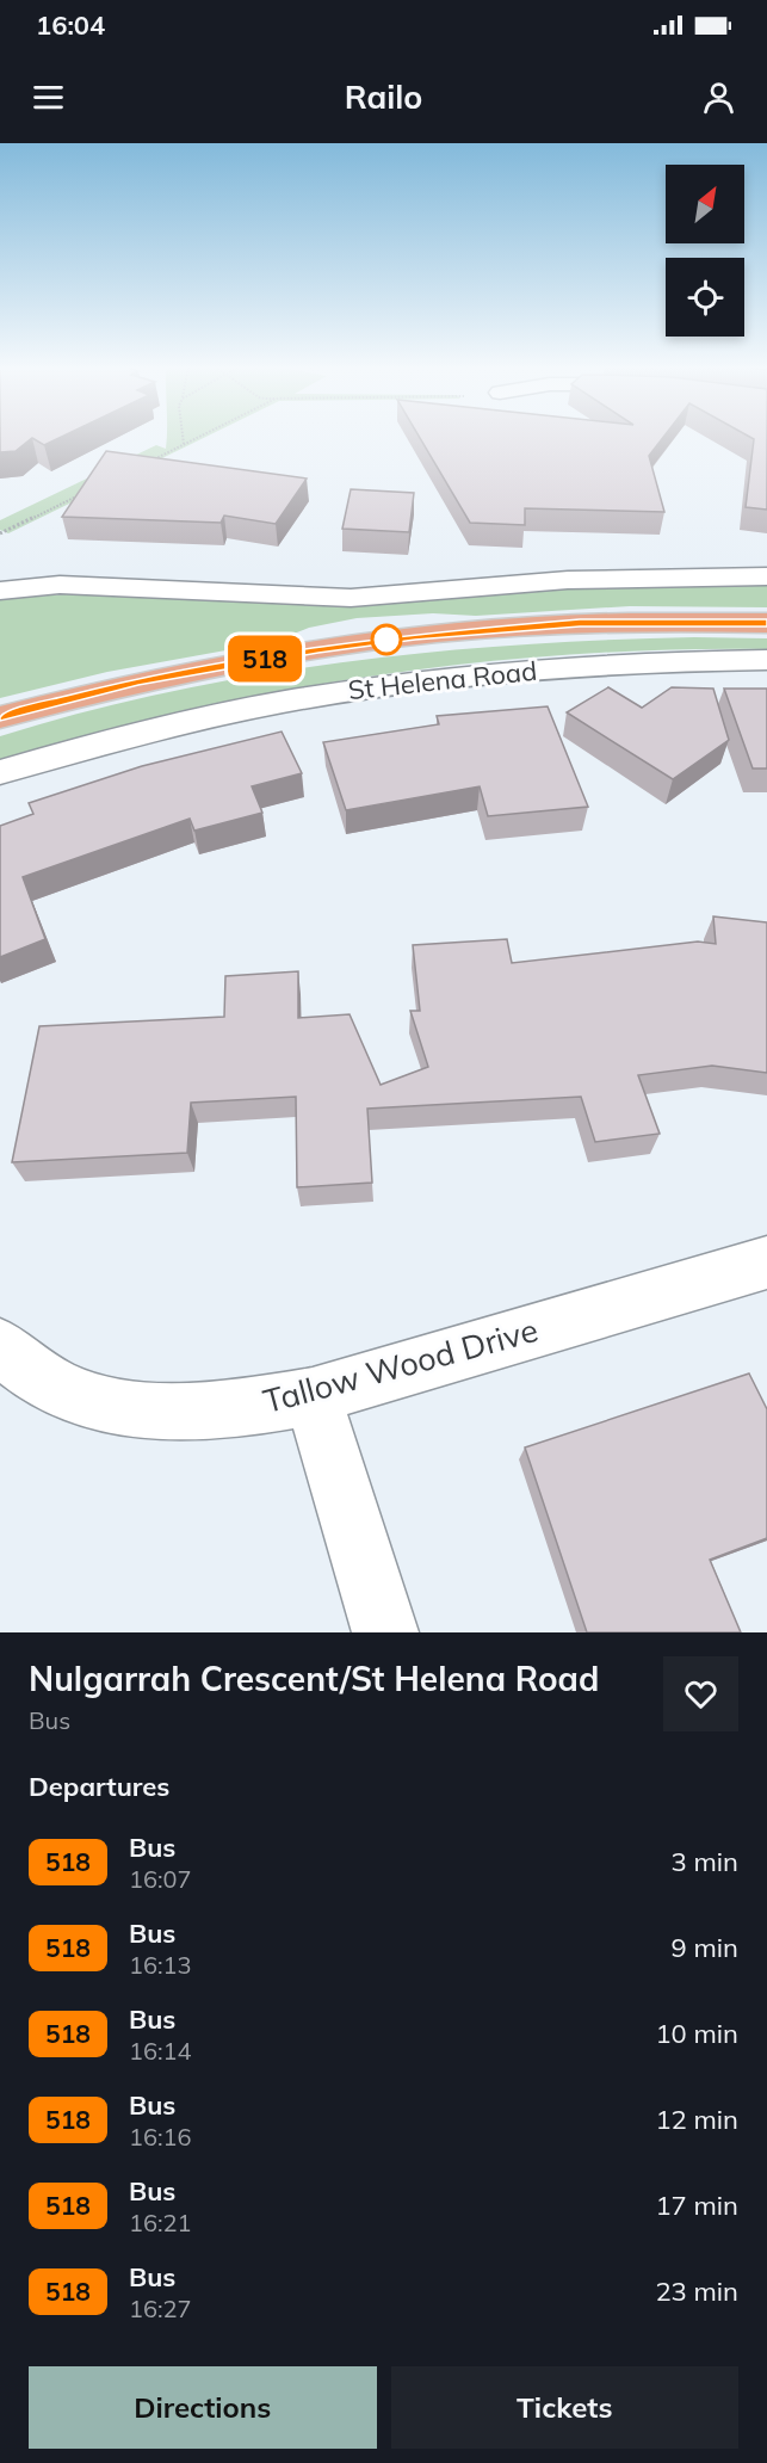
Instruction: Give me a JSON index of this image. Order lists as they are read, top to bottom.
{
  "streets": {
    "main road": ["St Helena Road"],
    "street": ["Tallow Wood Drive"]
  },
  "lines": ["bus line 518"],
  "north": "top right",
  "page": {
    "status": "16:04",
    "header": "Railo",
    "on_map": "518",
    "heading": [
      ["Nulgarrah Crescent/St Helena Road", "Bus"],
      "Departures"
    ],
    "list": [
      {
        "mark": "518",
        "name": "Bus",
        "note": "16:07",
        "value": "3 min"
      },
      {
        "mark": "518",
        "name": "Bus",
        "note": "16:13",
        "value": "9 min"
      },
      {
        "mark": "518",
        "name": "Bus",
        "note": "16:14",
        "value": "10 min"
      },
      {
        "mark": "518",
        "name": "Bus",
        "note": "16:16",
        "value": "12 min"
      },
      {
        "mark": "518",
        "name": "Bus",
        "note": "16:21",
        "value": "17 min"
      },
      {
        "mark": "518",
        "name": "Bus",
        "note": "16:27",
        "value": "23 min"
      }
    ],
    "buttons": ["Directions", "Tickets"]
  }
}
